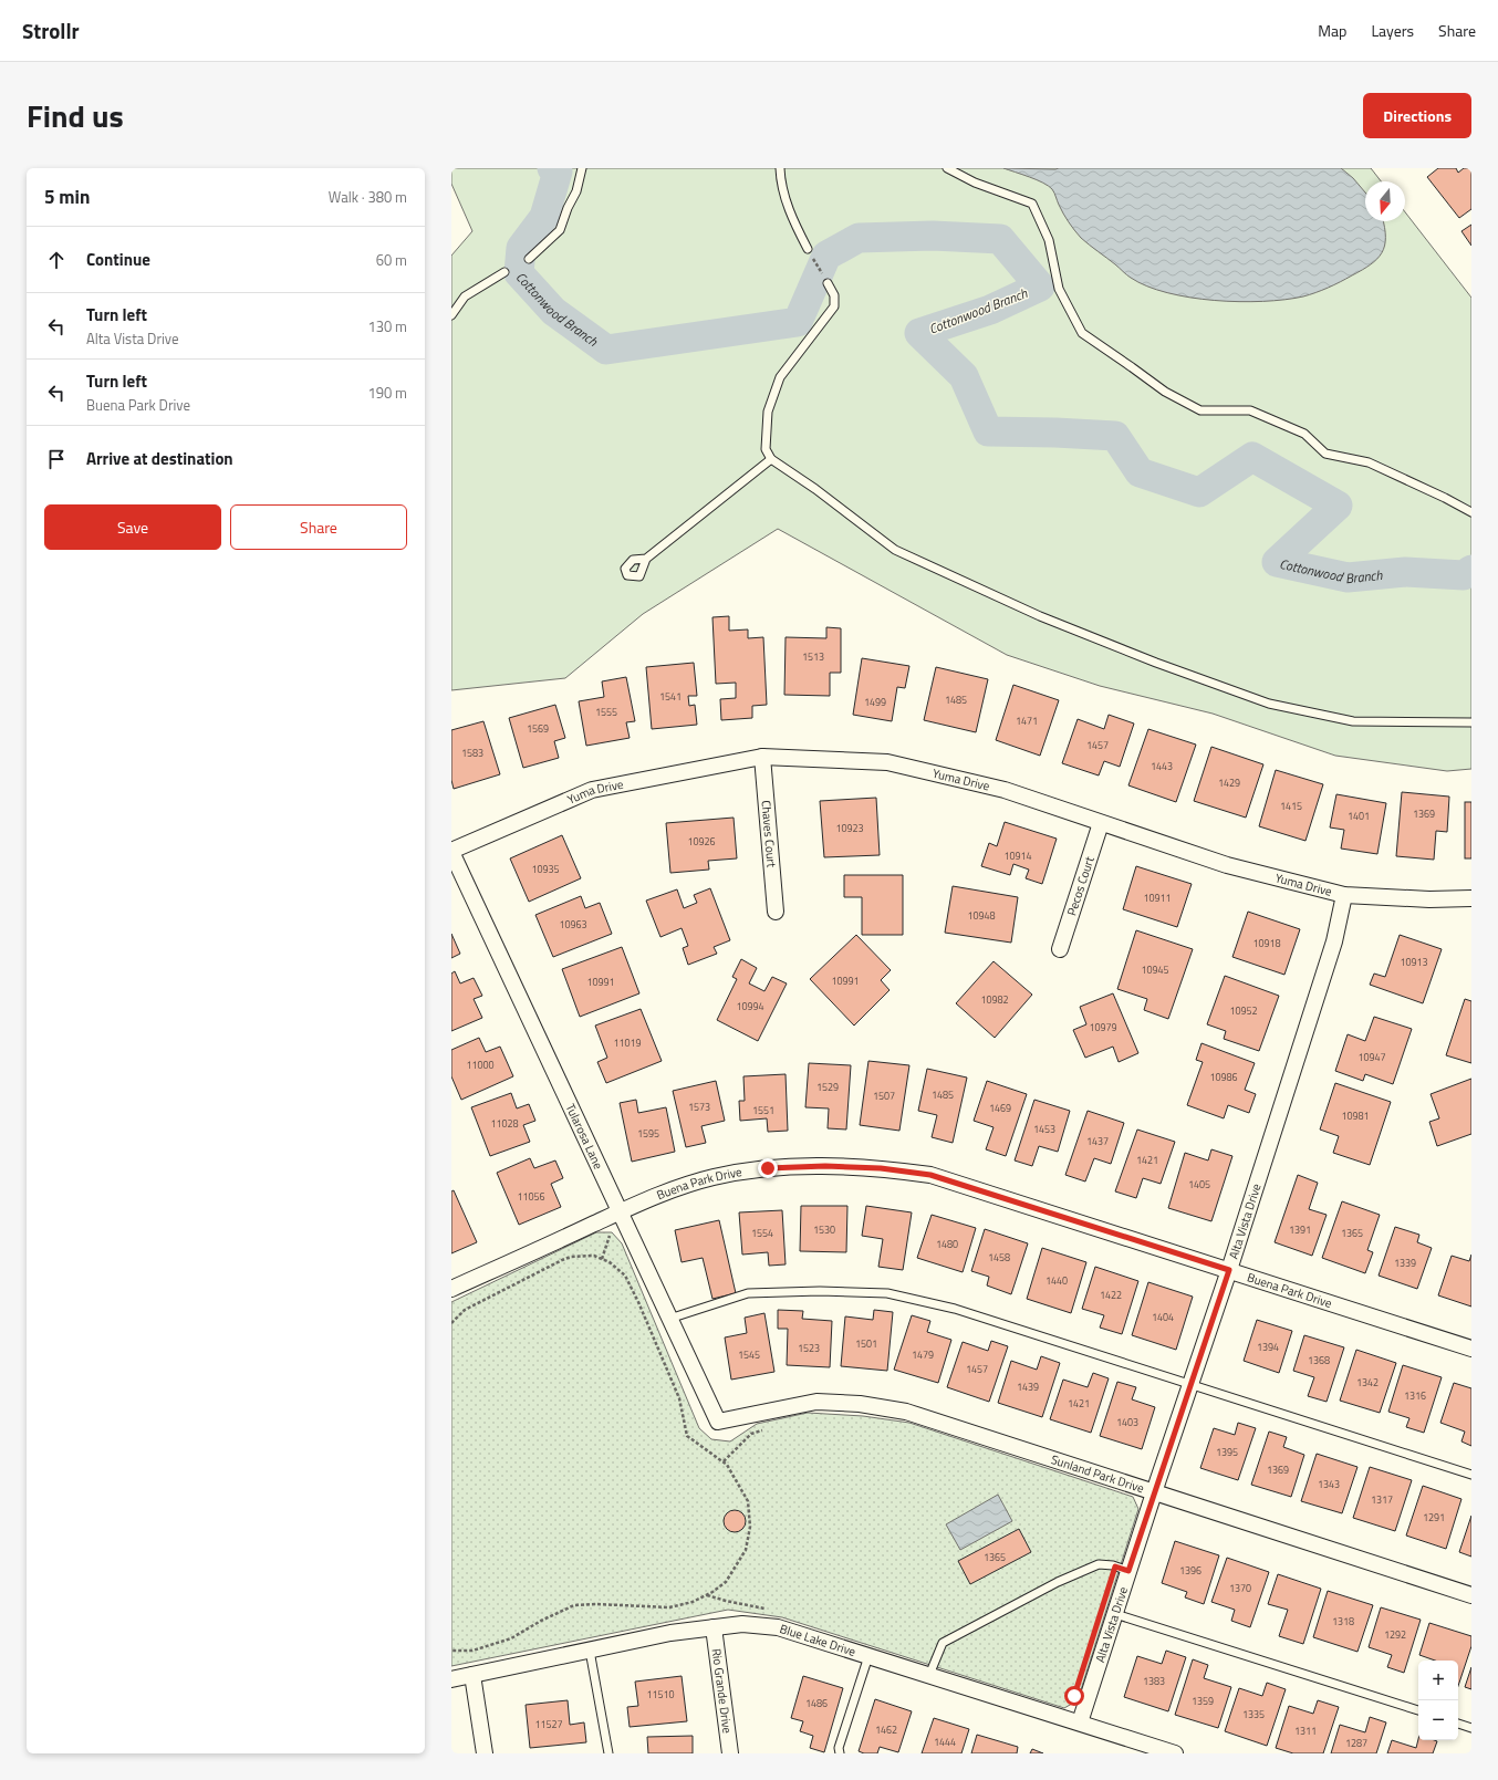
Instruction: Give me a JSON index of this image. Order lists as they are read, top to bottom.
{
  "streets": {
    "street": [
      "Yuma Drive",
      "Chaves Court",
      "Pecos Court",
      "Tularosa Lane",
      "Buena Park Drive",
      "Alta Vista Drive",
      "Sunland Park Drive",
      "Blue Lake Drive",
      "Rio Grande Drive"
    ]
  },
  "crossings": [
    ["Yuma Drive", "Chaves Court"],
    ["Yuma Drive", "Pecos Court"],
    ["Yuma Drive", "Tularosa Lane"],
    ["Yuma Drive", "Alta Vista Drive"],
    ["Tularosa Lane", "Buena Park Drive"],
    ["Tularosa Lane", "Sunland Park Drive"],
    ["Buena Park Drive", "Alta Vista Drive"],
    ["Alta Vista Drive", "Sunland Park Drive"],
    ["Alta Vista Drive", "Blue Lake Drive"],
    ["Blue Lake Drive", "Rio Grande Drive"]
  ],
  "water": ["Cottonwood Branch"],
  "house_numbers": [
    "1513",
    "1541",
    "1485",
    "1499",
    "1555",
    "1471",
    "1569",
    "1457",
    "1583",
    "1443",
    "1429",
    "1415",
    "1369",
    "1401",
    "10923",
    "10926",
    "10914",
    "10935",
    "10911",
    "10948",
    "10963",
    "10918",
    "10913",
    "10945",
    "10991",
    "10991",
    "10982",
    "10994",
    "10952",
    "10979",
    "11019",
    "10947",
    "11000",
    "10986",
    "1529",
    "1485",
    "1507",
    "1573",
    "1469",
    "1551",
    "10981",
    "11028",
    "1453",
    "1595",
    "1437",
    "1421",
    "1405",
    "11056",
    "1530",
    "1391",
    "1554",
    "1365",
    "1480",
    "1458",
    "1339",
    "1440",
    "1422",
    "1404",
    "1501",
    "1394",
    "1523",
    "1545",
    "1479",
    "1368",
    "1457",
    "1342",
    "1439",
    "1316",
    "1421",
    "1403",
    "1395",
    "1369",
    "1343",
    "1317",
    "1291",
    "1365",
    "1396",
    "1370",
    "1318",
    "1292",
    "1383",
    "11510",
    "1359",
    "1486",
    "1335",
    "11527",
    "1462",
    "1311",
    "1444",
    "1287"
  ],
  "north": "bottom",
  "page": {
    "header": "Strollr",
    "nav": ["Map", "Layers", "Share"],
    "title": "Find us",
    "buttons": [
      "Directions",
      ["Save", "Share"]
    ],
    "heading": ["5 min", "Walk · 380 m"],
    "list": [
      ["Continue", "60 m"],
      ["Turn left", "Alta Vista Drive", "130 m"],
      ["Turn left", "Buena Park Drive", "190 m"],
      "Arrive at destination"
    ],
    "map_buttons": ["+", "−"]
  }
}
